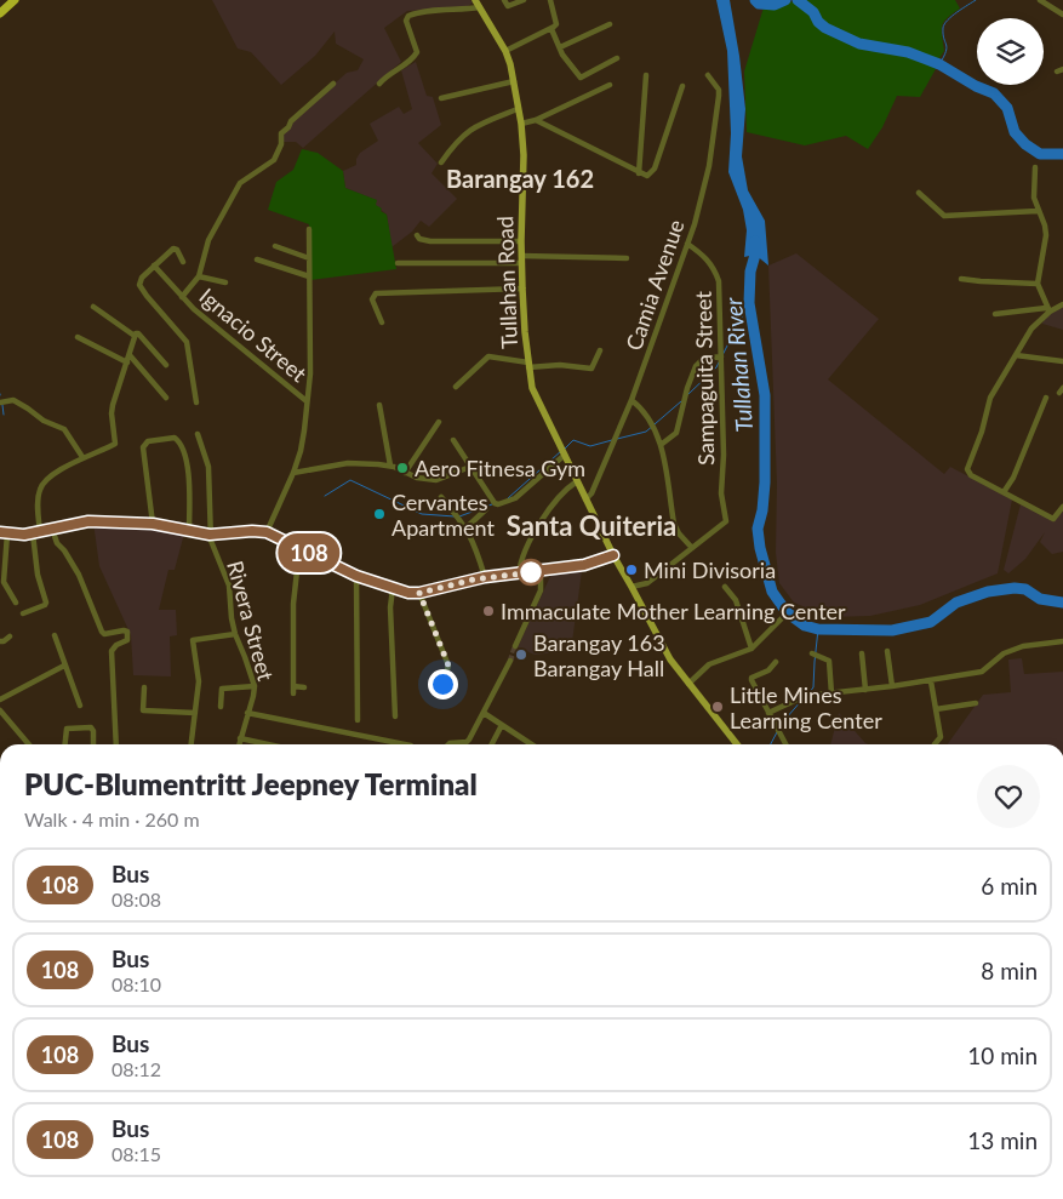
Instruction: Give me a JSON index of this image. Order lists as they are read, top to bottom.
{
  "streets": {
    "main road": ["Tullahan Road"],
    "street": [
      "Camia Avenue",
      "Ignacio Street",
      "Sampaguita Street",
      "Rivera Street"
    ]
  },
  "crossings": [
    ["Tullahan Road", "Camia Avenue"],
    ["Camia Avenue", "Sampaguita Street"]
  ],
  "districts": ["Barangay 162", "Santa Quiteria"],
  "water": ["Tullahan River"],
  "places": [
    "Aero Fitnesa Gym",
    "Cervantes Apartment",
    "Mini Divisoria",
    "Immaculate Mother Learning Center",
    "Barangay 163 Barangay Hall",
    "Little Mines Learning Center"
  ],
  "lines": ["bus line 108"],
  "page": {
    "on_map": "108",
    "heading": ["PUC-Blumentritt Jeepney Terminal", "Walk · 4 min · 260 m"],
    "list": [
      {
        "mark": "108",
        "name": "Bus",
        "note": "08:08",
        "value": "6 min"
      },
      {
        "mark": "108",
        "name": "Bus",
        "note": "08:10",
        "value": "8 min"
      },
      {
        "mark": "108",
        "name": "Bus",
        "note": "08:12",
        "value": "10 min"
      },
      {
        "mark": "108",
        "name": "Bus",
        "note": "08:15",
        "value": "13 min"
      }
    ]
  }
}
